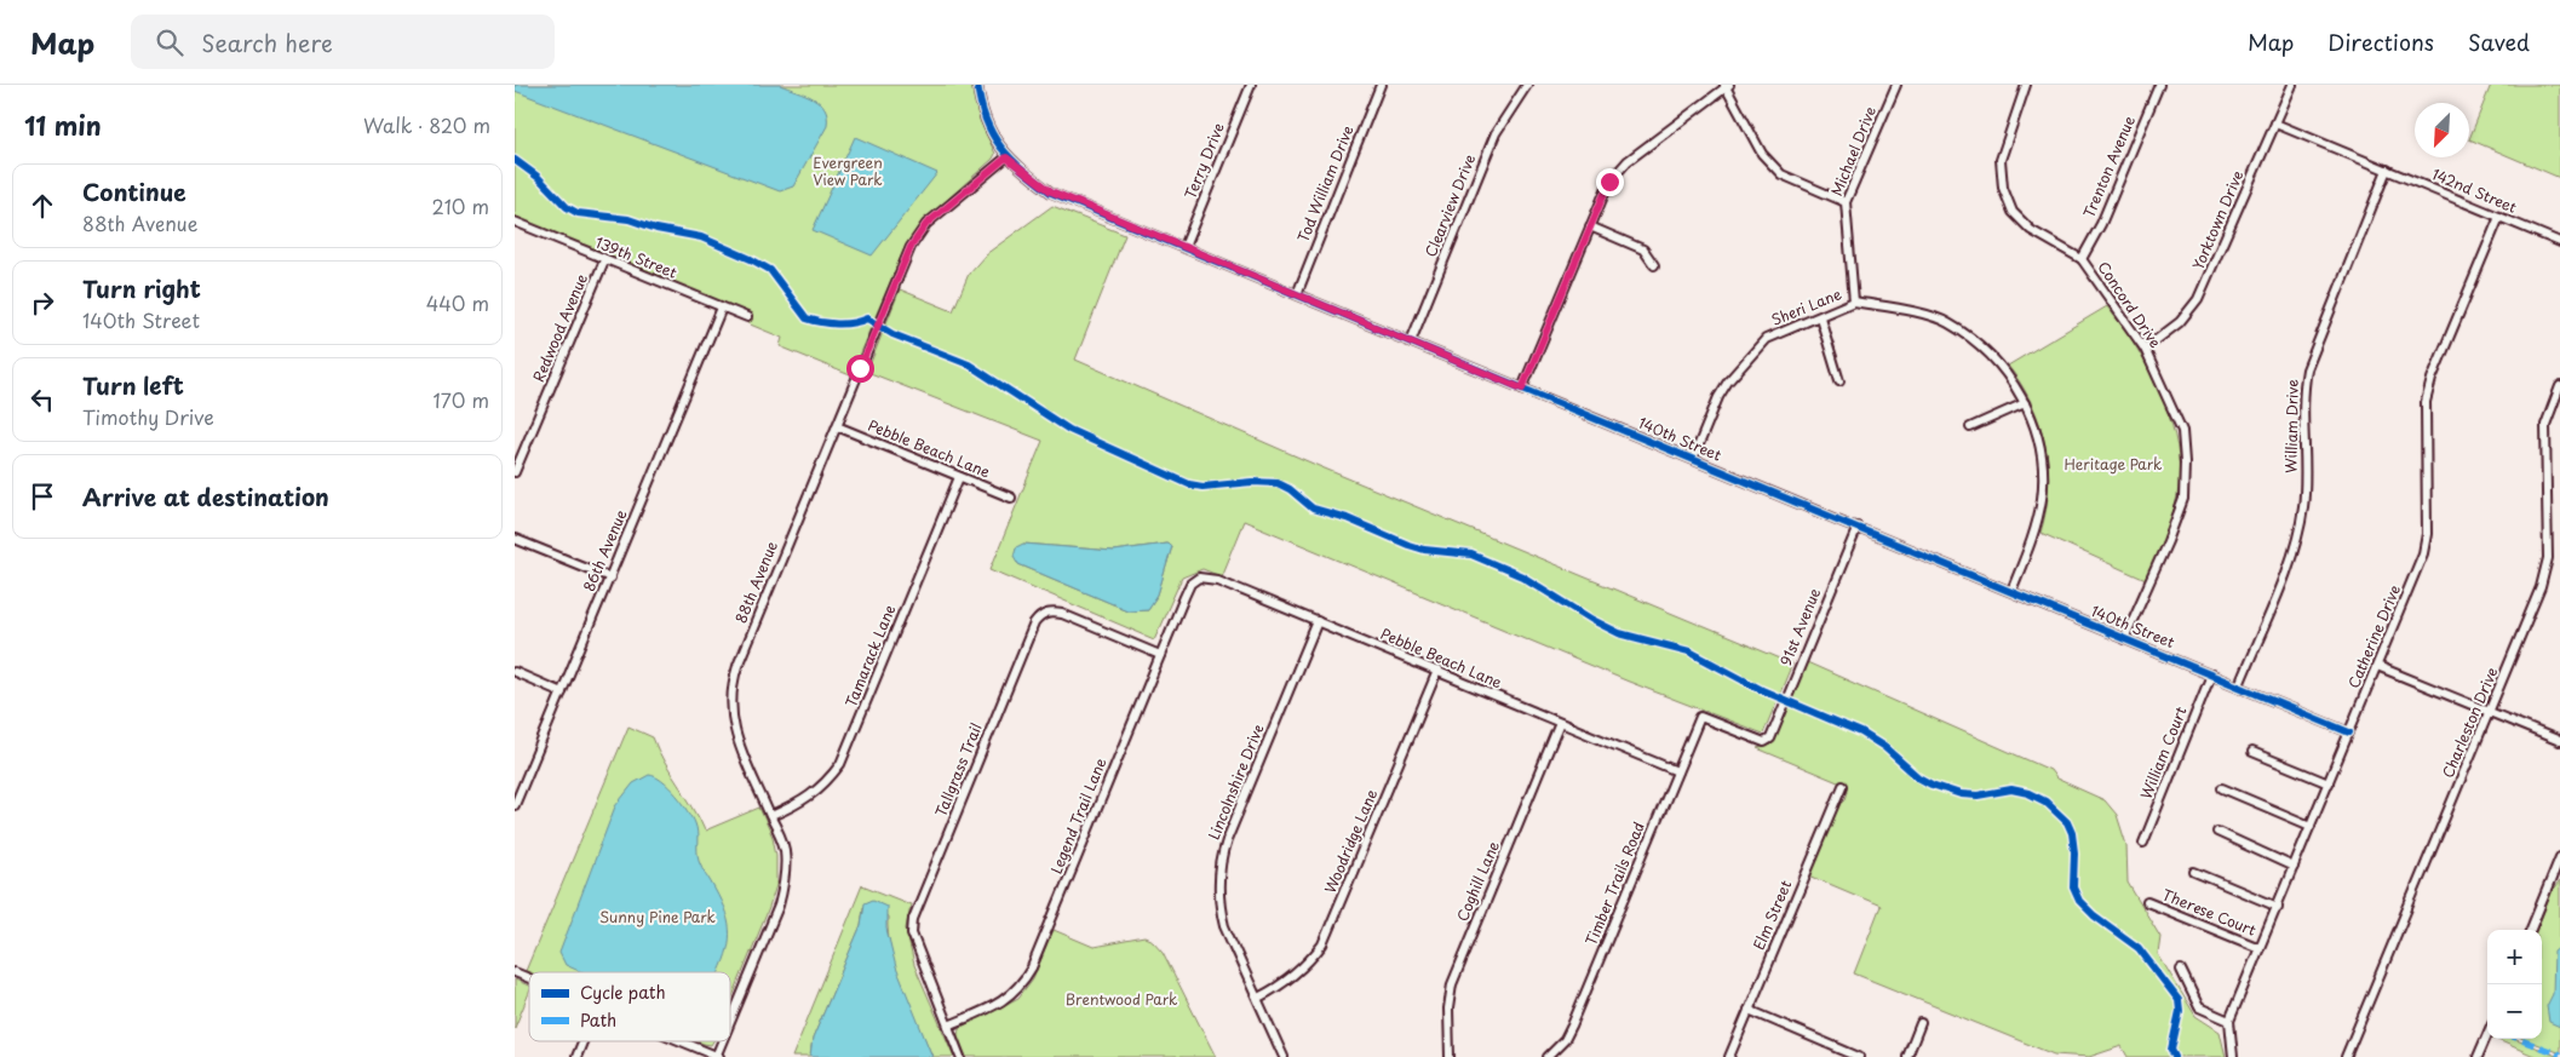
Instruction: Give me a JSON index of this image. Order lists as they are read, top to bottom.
{
  "streets": {
    "street": [
      "Michael Drive",
      "Terry Drive",
      "Trenton Avenue",
      "Tod William Drive",
      "142nd Street",
      "Clearview Drive",
      "Yorktown Drive",
      "139th Street",
      "Concord Drive",
      "Sheri Lane",
      "Redwood Avenue",
      "William Drive",
      "140th Street",
      "Pebble Beach Lane",
      "86th Avenue",
      "88th Avenue",
      "91st Avenue",
      "Catherine Drive",
      "Tamarack Lane",
      "Charleston Drive",
      "William Court",
      "Tallgrass Trail",
      "Lincolnshire Drive",
      "Legend Trail Lane",
      "Woodridge Lane",
      "Coghill Lane",
      "Timber Trails Road",
      "Therese Court",
      "Elm Street"
    ]
  },
  "crossings": [
    ["Michael Drive", "Sheri Lane"],
    ["Terry Drive", "140th Street"],
    ["Trenton Avenue", "Concord Drive"],
    ["Tod William Drive", "140th Street"],
    ["142nd Street", "Yorktown Drive"],
    ["142nd Street", "William Drive"],
    ["142nd Street", "Catherine Drive"],
    ["Clearview Drive", "140th Street"],
    ["Yorktown Drive", "Concord Drive"],
    ["139th Street", "Redwood Avenue"],
    ["139th Street", "86th Avenue"],
    ["Concord Drive", "140th Street"],
    ["Sheri Lane", "140th Street"],
    ["William Drive", "140th Street"],
    ["140th Street", "88th Avenue"],
    ["140th Street", "91st Avenue"],
    ["140th Street", "Catherine Drive"],
    ["140th Street", "William Court"],
    ["Pebble Beach Lane", "88th Avenue"],
    ["Pebble Beach Lane", "Tamarack Lane"],
    ["Pebble Beach Lane", "Lincolnshire Drive"],
    ["Pebble Beach Lane", "Legend Trail Lane"],
    ["Pebble Beach Lane", "Woodridge Lane"],
    ["Pebble Beach Lane", "Coghill Lane"],
    ["Pebble Beach Lane", "Timber Trails Road"],
    ["88th Avenue", "Tamarack Lane"],
    ["91st Avenue", "Timber Trails Road"],
    ["Catherine Drive", "Therese Court"],
    ["Tallgrass Trail", "Legend Trail Lane"],
    ["Lincolnshire Drive", "Woodridge Lane"]
  ],
  "parks": [
    "Evergreen View Park",
    "Heritage Park",
    "Sunny Pine Park",
    "Brentwood Park"
  ],
  "legend": ["Cycle path", "Path"],
  "north": "bottom left",
  "page": {
    "header": "Map",
    "search": "Search here",
    "nav": ["Map", "Directions", "Saved"],
    "heading": ["11 min", "Walk · 820 m"],
    "list": [
      ["Continue", "88th Avenue", "210 m"],
      ["Turn right", "140th Street", "440 m"],
      ["Turn left", "Timothy Drive", "170 m"],
      "Arrive at destination"
    ],
    "map_buttons": ["+", "−"]
  }
}
